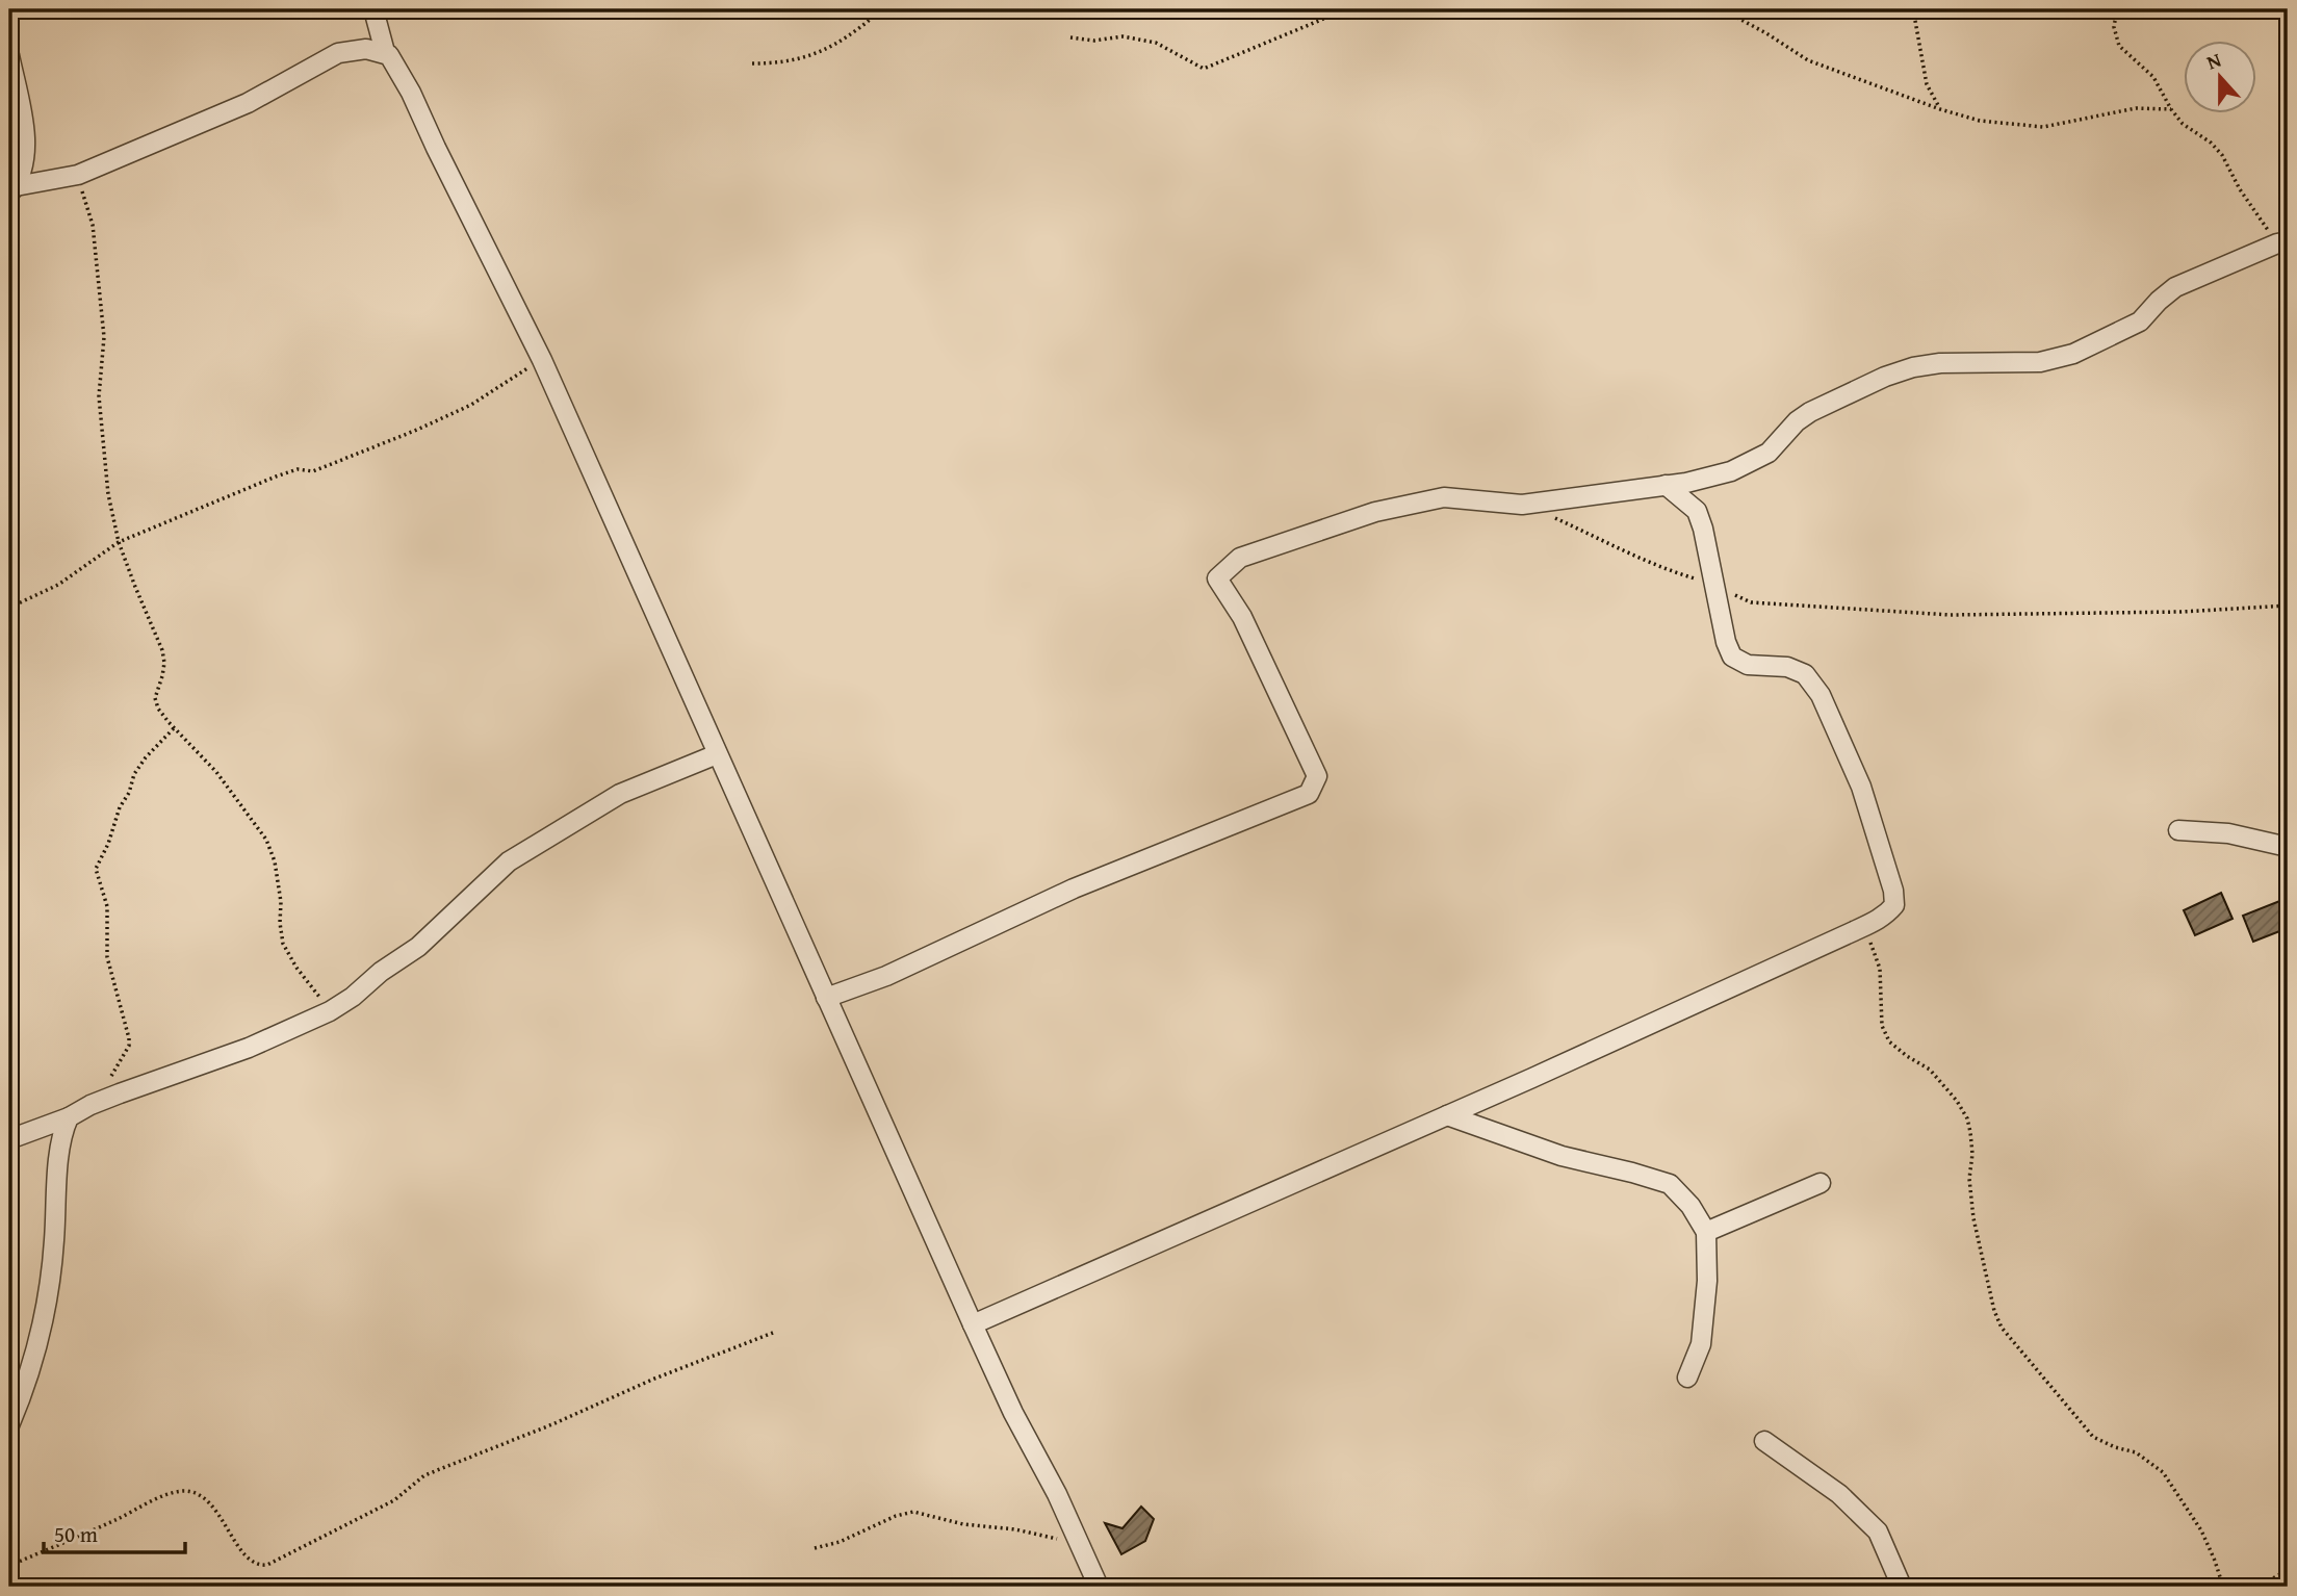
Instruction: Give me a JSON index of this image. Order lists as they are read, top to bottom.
{
  "scale_bar": "50 m",
  "north": "top"
}
